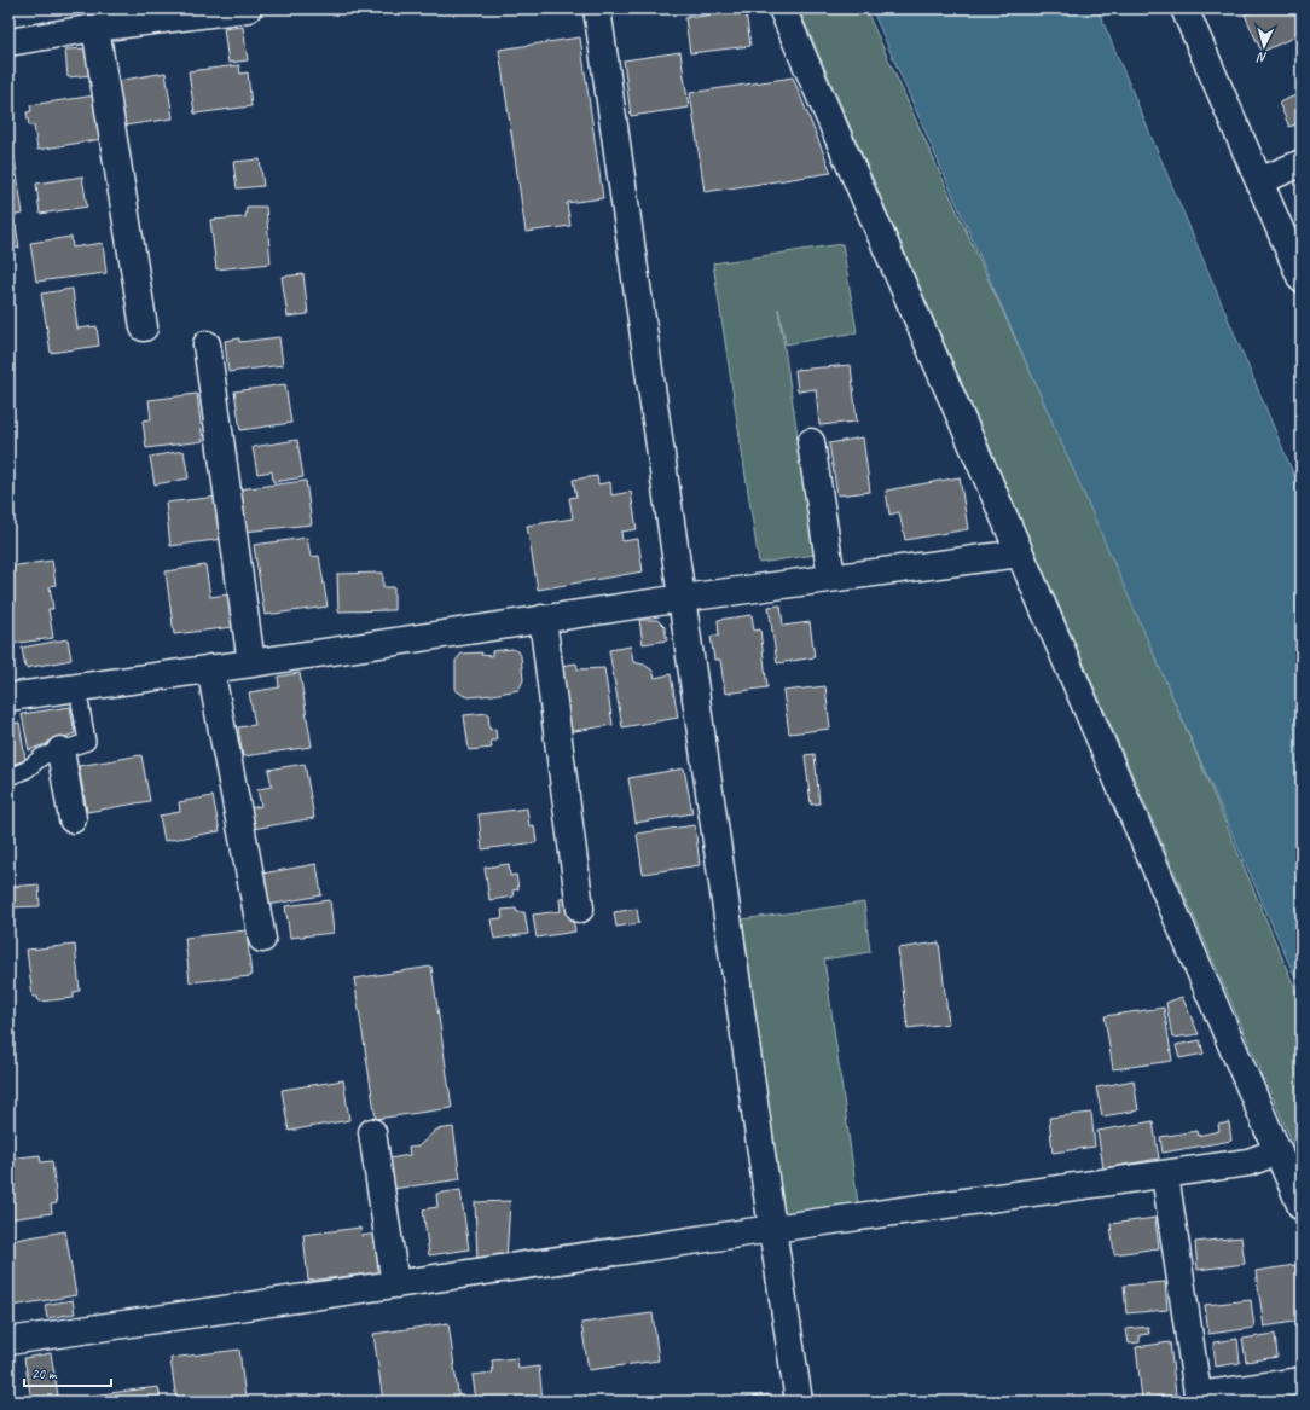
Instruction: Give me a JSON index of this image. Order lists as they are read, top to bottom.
{
  "scale_bar": "20 m",
  "north": "bottom"
}
